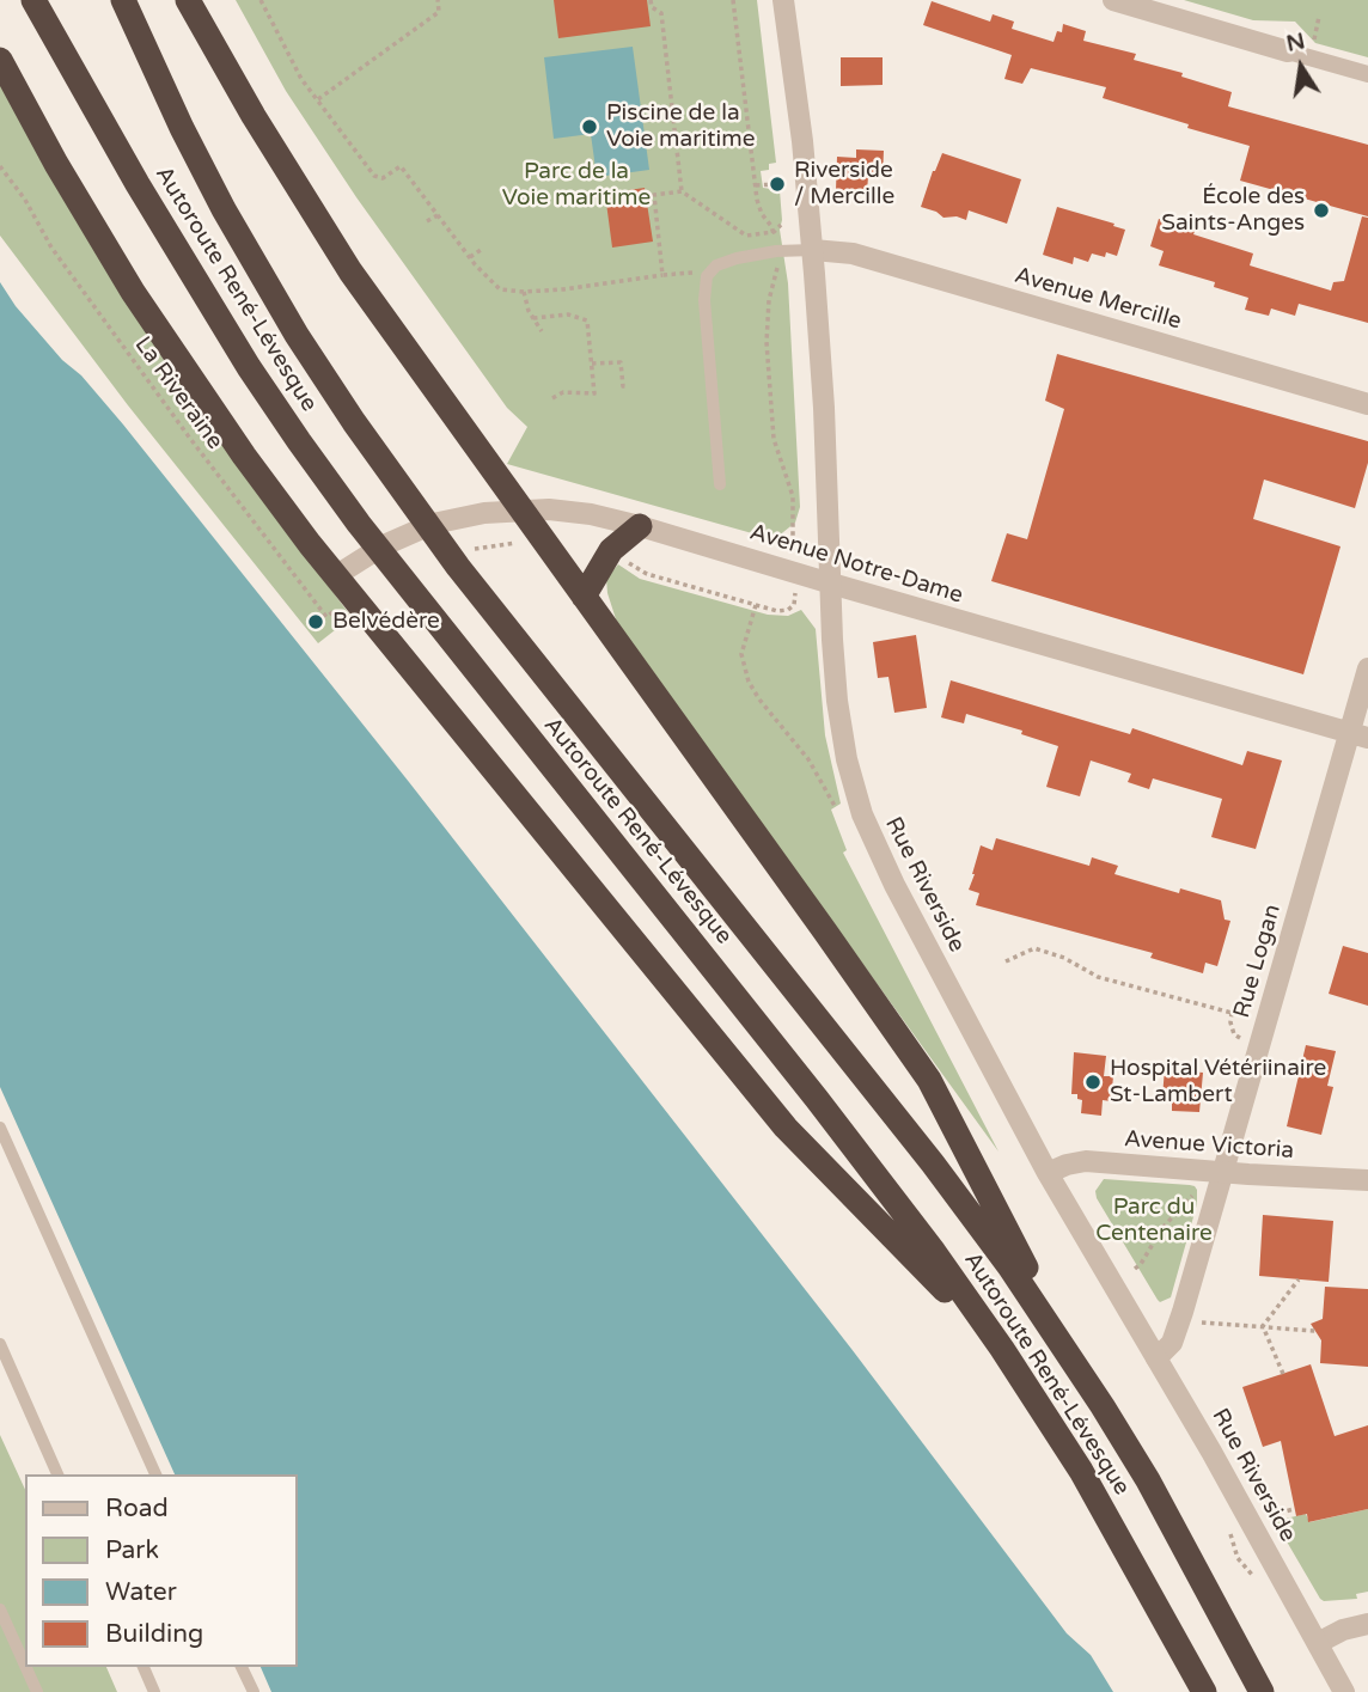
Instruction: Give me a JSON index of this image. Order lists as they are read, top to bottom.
{
  "streets": {
    "highway": ["Autoroute René-Lévesque"],
    "street": [
      "Avenue Mercille",
      "Avenue Notre-Dame",
      "Rue Riverside",
      "Rue Logan",
      "Avenue Victoria"
    ],
    "path": ["La Riveraine"]
  },
  "crossings": [
    ["Avenue Mercille", "Rue Riverside"],
    ["Avenue Notre-Dame", "Rue Riverside"],
    ["Avenue Notre-Dame", "Rue Logan"],
    ["Rue Riverside", "Rue Logan"],
    ["Rue Riverside", "Avenue Victoria"],
    ["Rue Logan", "Avenue Victoria"]
  ],
  "parks": ["Parc de la Voie maritime", "Parc du Centenaire"],
  "places": [
    "Piscine de la Voie maritime",
    "Riverside / Mercille",
    "École des Saints-Anges",
    "Belvédère",
    "Hospital Vétériinaire St-Lambert"
  ],
  "legend": [
    "Road",
    "Park",
    "Water",
    "Building"
  ],
  "north": "top"
}
